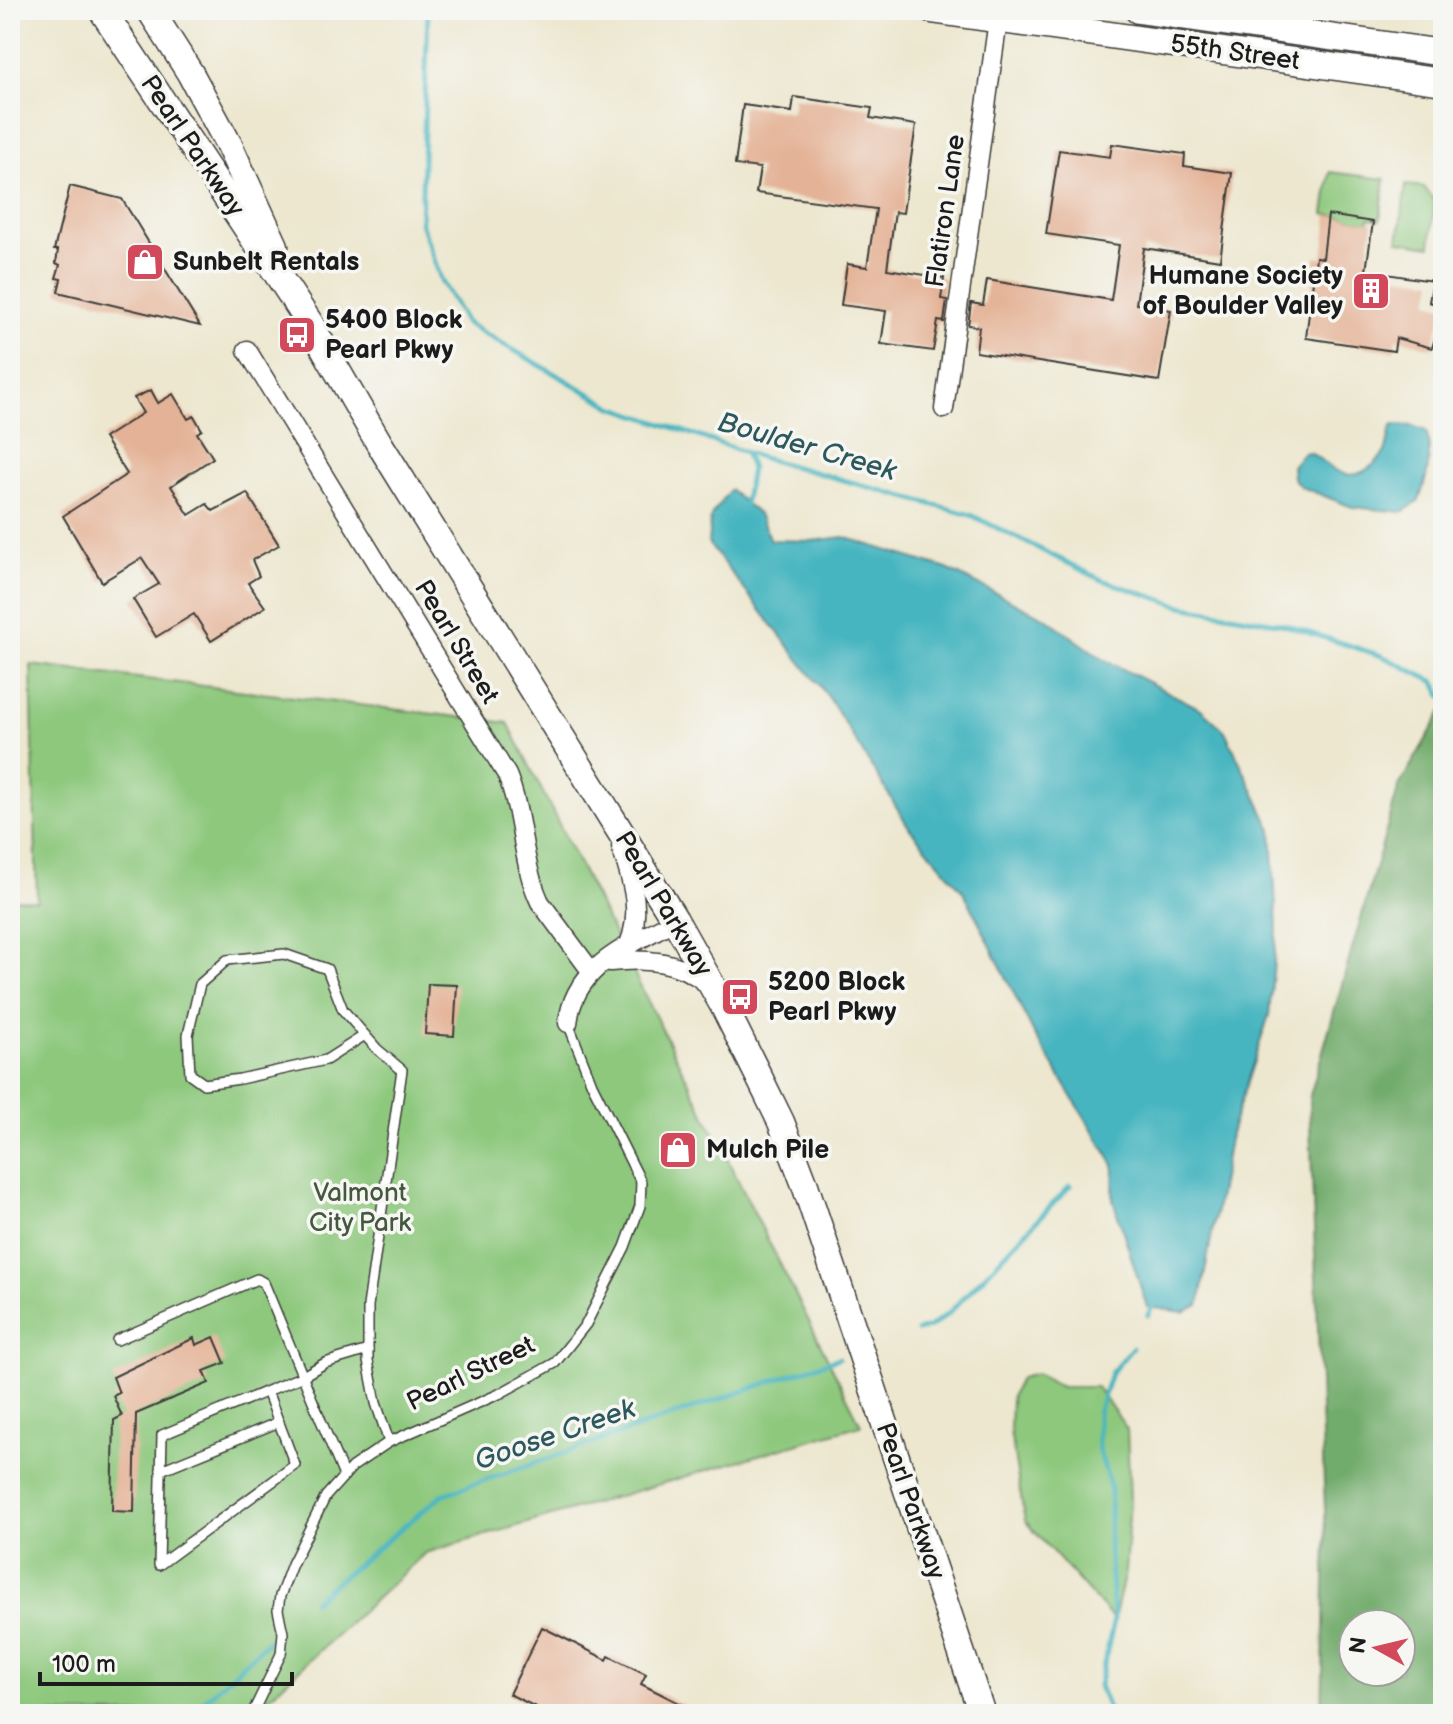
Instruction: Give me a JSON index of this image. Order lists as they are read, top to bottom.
{
  "streets": {
    "main road": ["55th Street", "Pearl Parkway"],
    "street": ["Flatiron Lane", "Pearl Street"]
  },
  "crossings": [
    ["55th Street", "Flatiron Lane"],
    ["Pearl Parkway", "Pearl Street"]
  ],
  "water": ["Boulder Creek", "Goose Creek"],
  "parks": ["Valmont City Park"],
  "places": {
    "shop": ["Sunbelt Rentals", "Mulch Pile"],
    "building": ["Humane Society of Boulder Valley"],
    "bus stop": ["5400 Block Pearl Pkwy", "5200 Block Pearl Pkwy"]
  },
  "scale_bar": "100 m",
  "north": "left"
}
